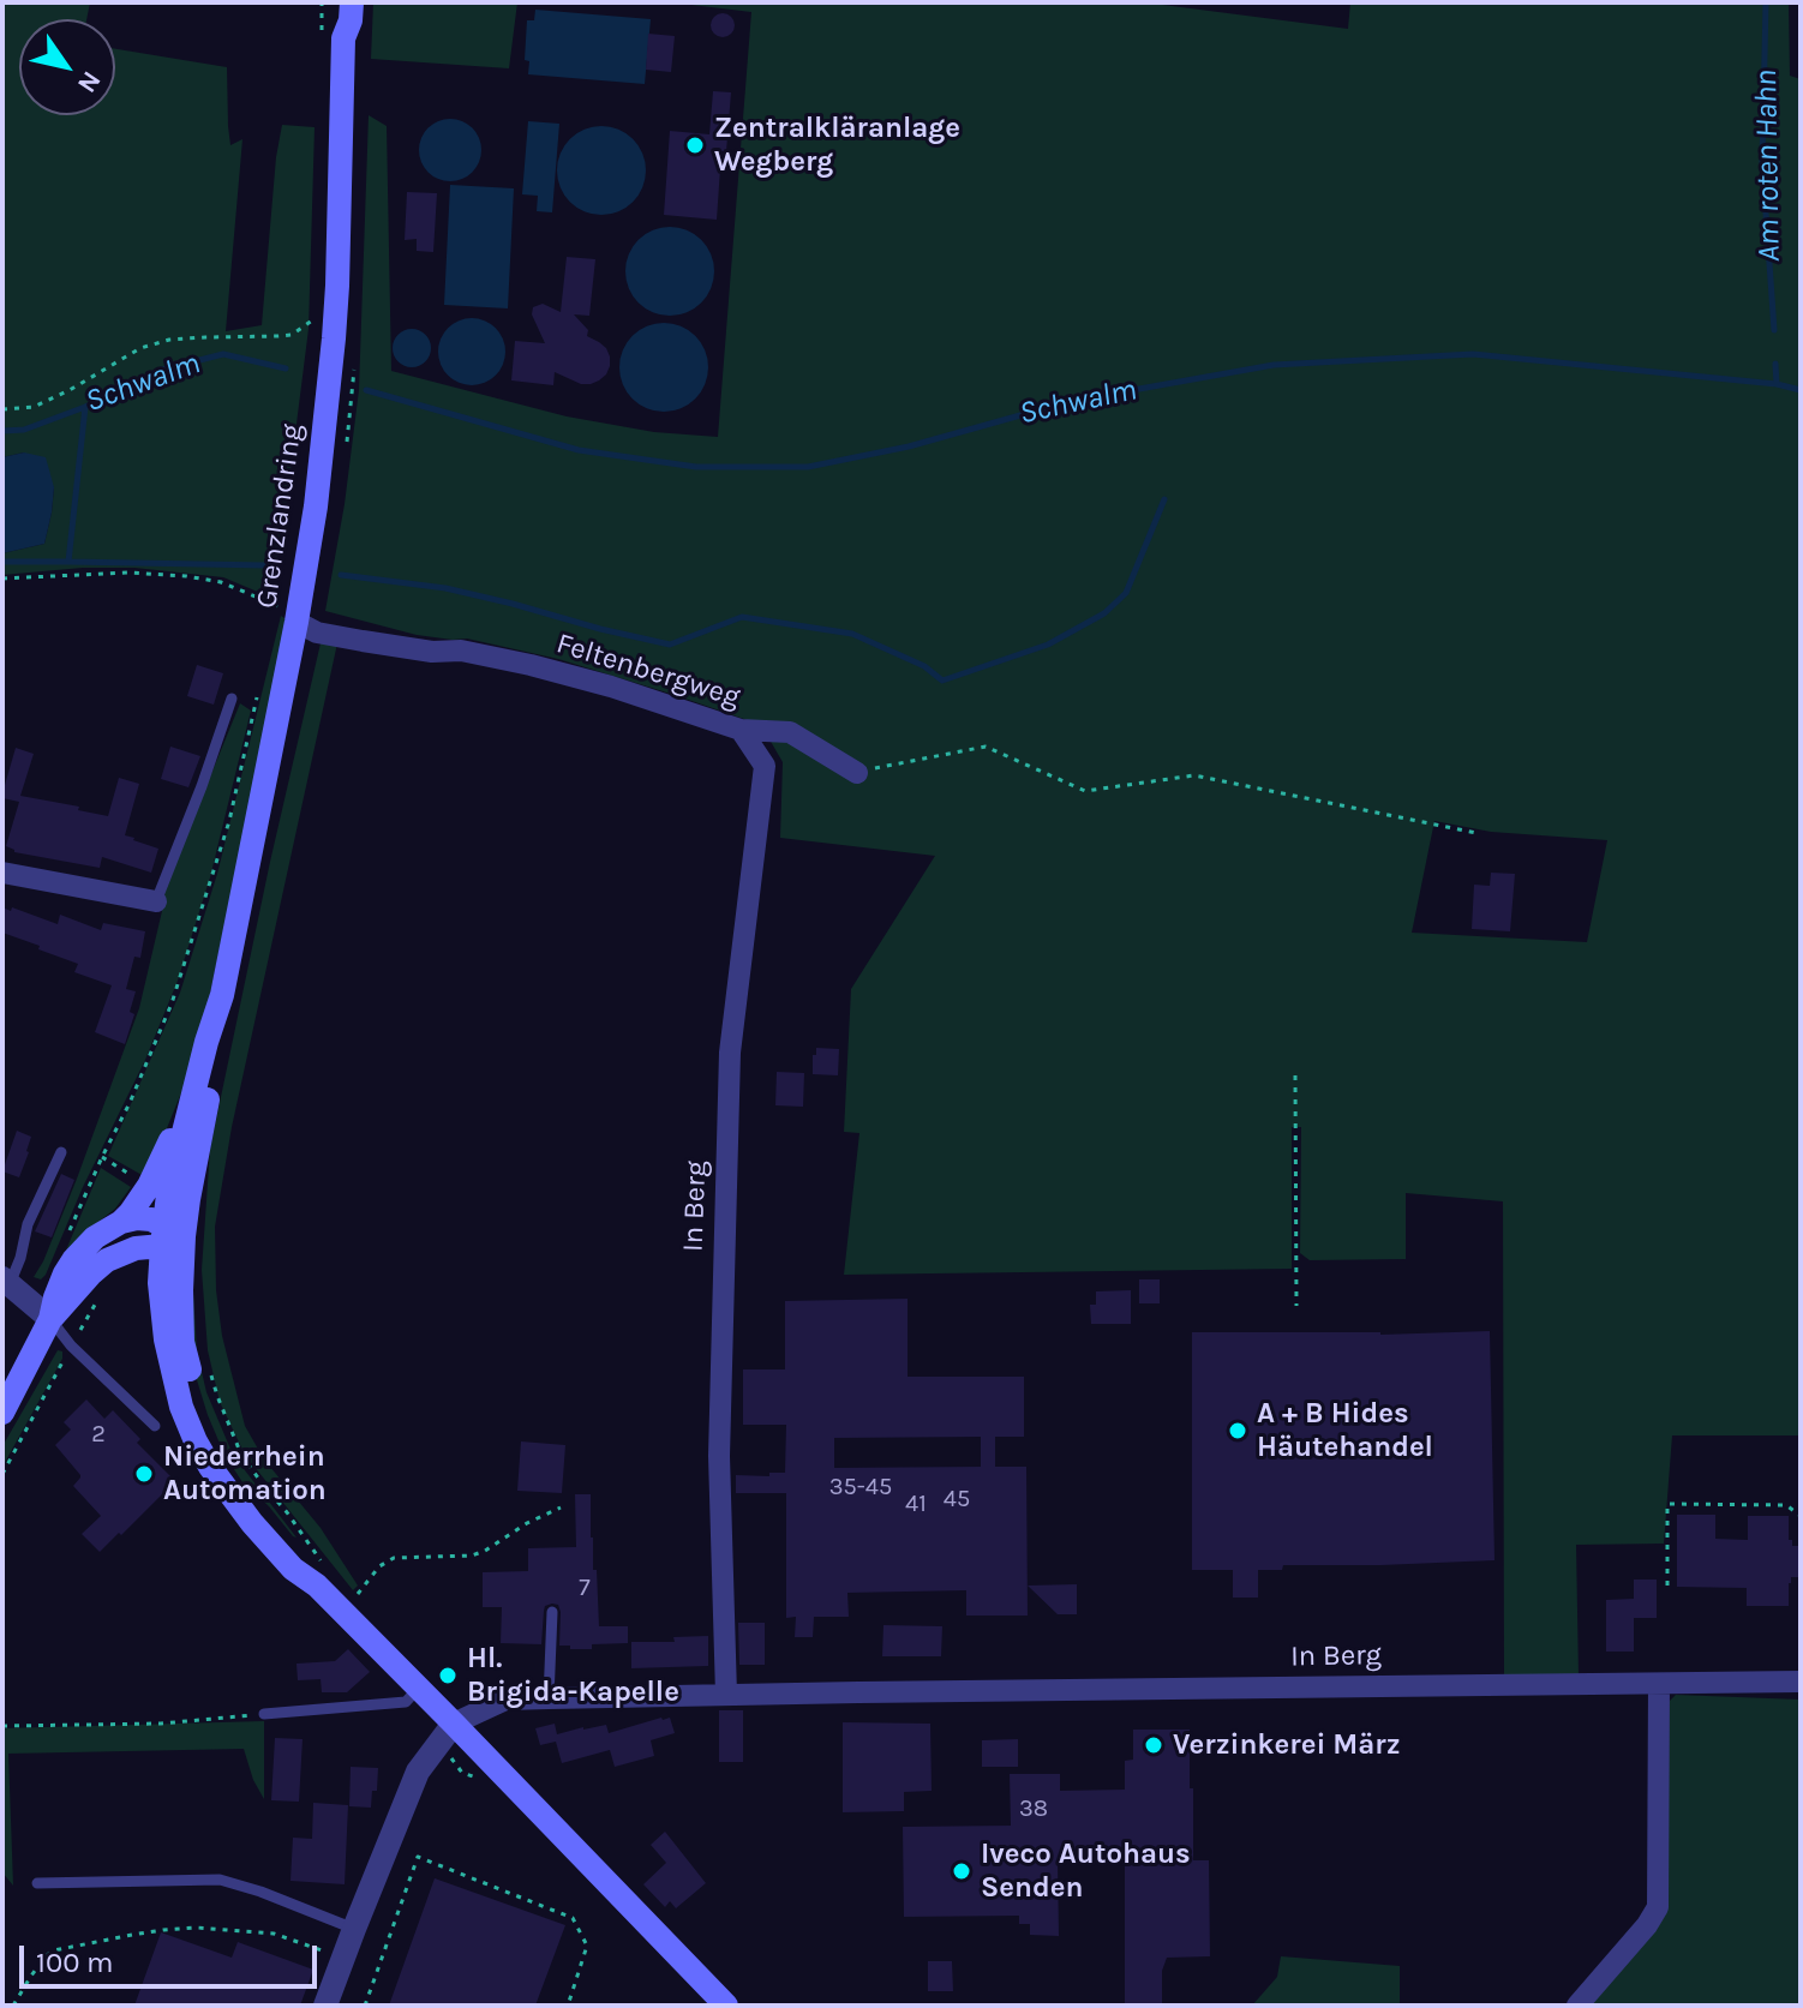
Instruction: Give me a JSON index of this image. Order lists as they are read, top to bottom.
{
  "streets": {
    "main road": ["Grenzlandring"],
    "street": ["Feltenbergweg", "In Berg"]
  },
  "crossings": [
    ["Grenzlandring", "Feltenbergweg"],
    ["Feltenbergweg", "In Berg"]
  ],
  "water": ["Am roten Hahn", "Schwalm"],
  "places": [
    "Zentralkläranlage Wegberg",
    "A + B Hides Häutehandel",
    "Niederrhein Automation",
    "Hl. Brigida-Kapelle",
    "Verzinkerei März",
    "Iveco Autohaus Senden"
  ],
  "house_numbers": [
    "2",
    "35-45",
    "45",
    "41",
    "7",
    "38"
  ],
  "scale_bar": "100 m",
  "north": "bottom right"
}
